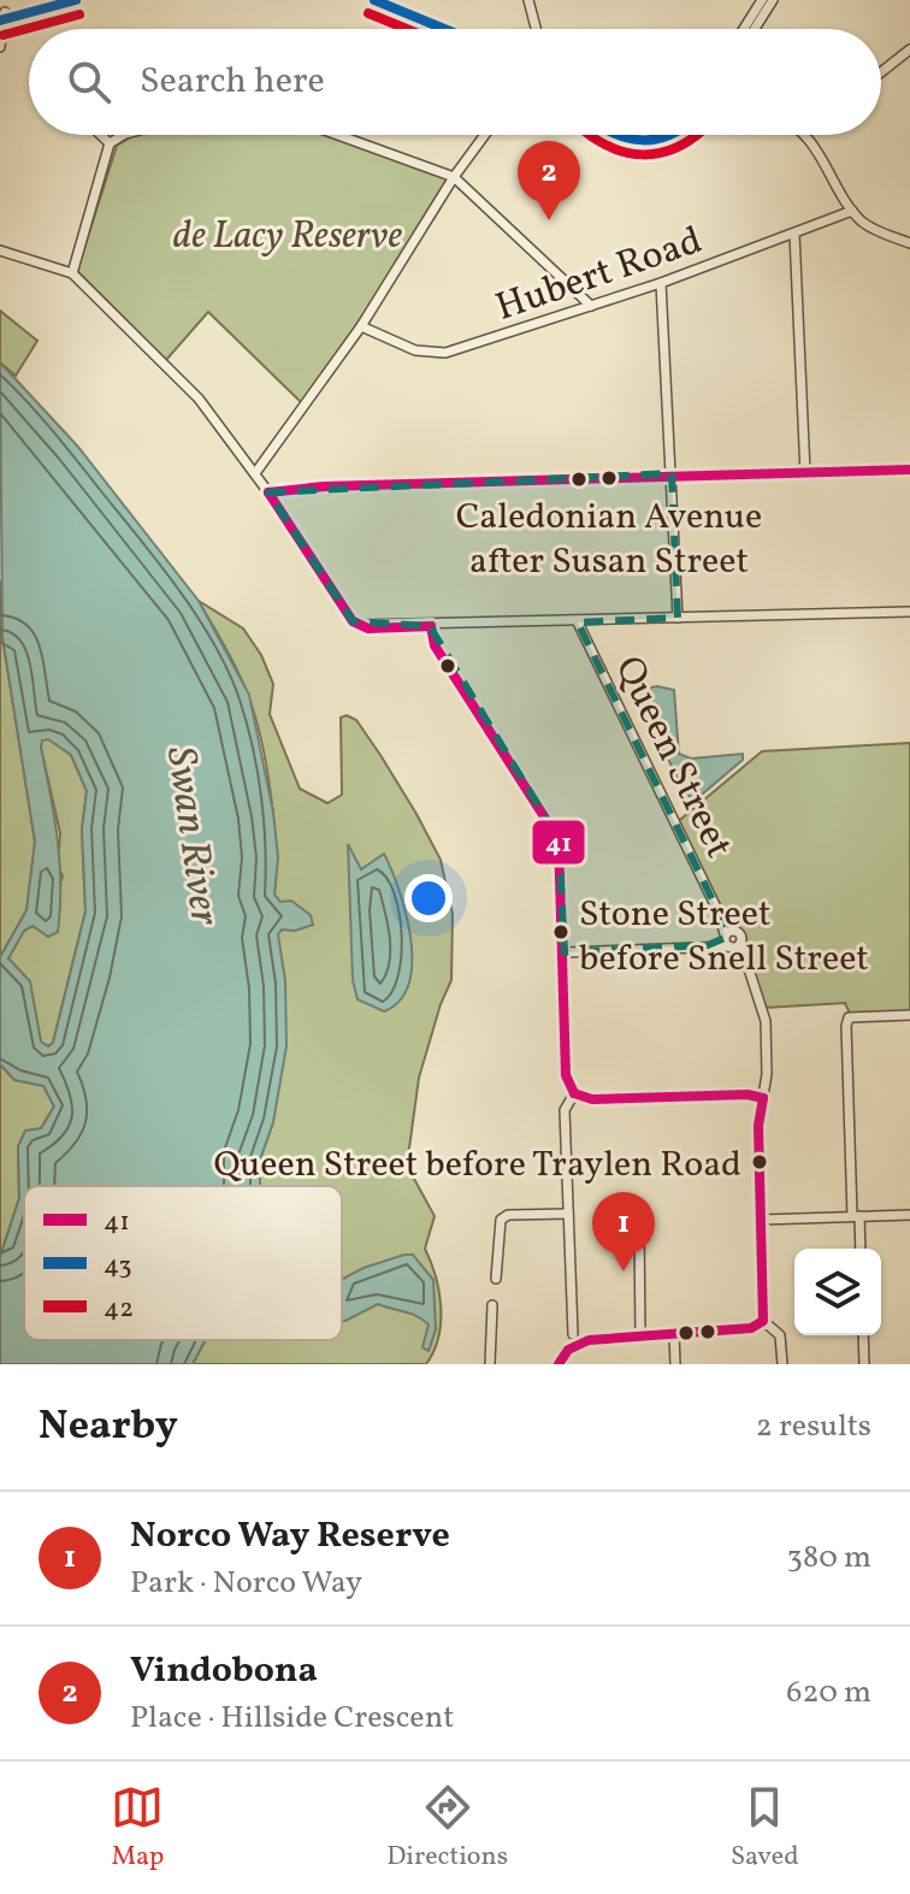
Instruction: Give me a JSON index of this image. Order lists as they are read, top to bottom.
{
  "streets": {
    "street": ["Hubert Road", "Queen Street"]
  },
  "water": ["Swan River"],
  "parks": ["de Lacy Reserve"],
  "places": ["Caledonian Avenue after Susan Street", "Stone Street before Snell Street", "Queen Street before Traylen Road"],
  "lines": ["transit line 43", "transit line 42", "transit line 41"],
  "legend": ["41", "43", "42"],
  "page": {
    "search": "Search here",
    "pins": ["2", "1"],
    "heading": ["Nearby", "2 results"],
    "list": [
      {
        "mark": "1",
        "name": "Norco Way Reserve",
        "note": "Park · Norco Way",
        "value": "380 m"
      },
      {
        "mark": "2",
        "name": "Vindobona",
        "note": "Place · Hillside Crescent",
        "value": "620 m"
      }
    ],
    "nav": ["Map", "Directions", "Saved"]
  }
}
